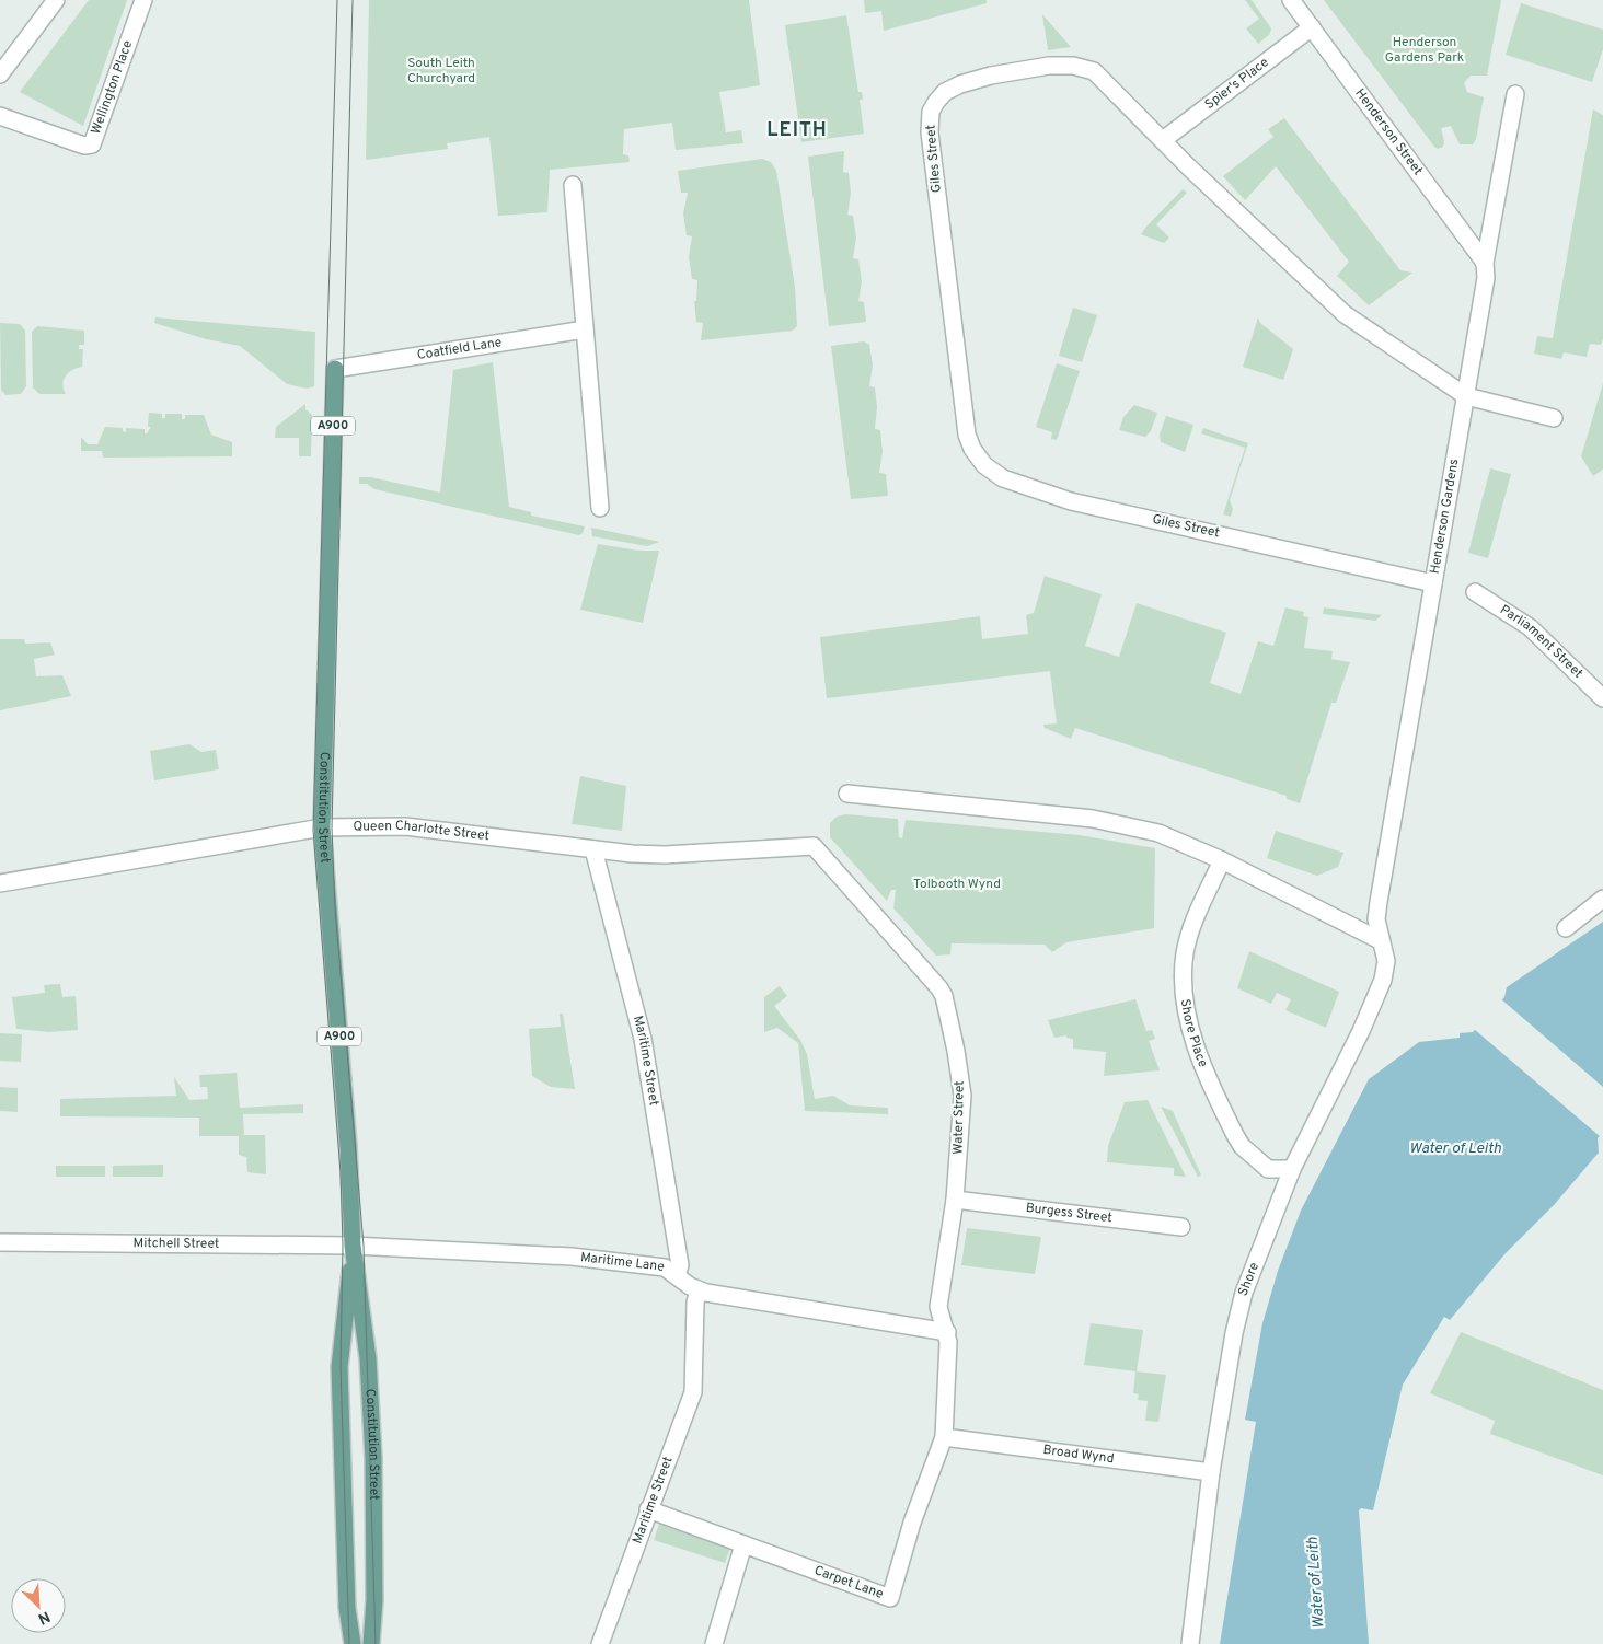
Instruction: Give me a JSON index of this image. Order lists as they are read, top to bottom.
{
  "streets": {
    "main road": ["A900", "Constitution Street"],
    "street": [
      "Spier's Place",
      "Wellington Place",
      "Henderson Street",
      "Giles Street",
      "Coatfield Lane",
      "Henderson Gardens",
      "Parliament Street",
      "Queen Charlotte Street",
      "Shore Place",
      "Maritime Street",
      "Water Street",
      "Burgess Street",
      "Mitchell Street",
      "Maritime Lane",
      "Shore",
      "Broad Wynd",
      "Carpet Lane"
    ]
  },
  "crossings": [
    ["Spier's Place", "Henderson Street"],
    ["Spier's Place", "Giles Street"],
    ["Henderson Street", "Henderson Gardens"],
    ["Giles Street", "Henderson Gardens"],
    ["Coatfield Lane", "Constitution Street"],
    ["Henderson Gardens", "Shore"],
    ["Constitution Street", "Queen Charlotte Street"],
    ["Constitution Street", "Mitchell Street"],
    ["Constitution Street", "Maritime Lane"],
    ["Queen Charlotte Street", "Maritime Street"],
    ["Queen Charlotte Street", "Water Street"],
    ["Shore Place", "Shore"],
    ["Maritime Street", "Maritime Lane"],
    ["Maritime Street", "Carpet Lane"],
    ["Water Street", "Burgess Street"],
    ["Water Street", "Maritime Lane"],
    ["Water Street", "Broad Wynd"],
    ["Water Street", "Carpet Lane"],
    ["Mitchell Street", "Maritime Lane"],
    ["Shore", "Broad Wynd"],
    ["Broad Wynd", "Carpet Lane"]
  ],
  "districts": ["LEITH"],
  "water": ["Water of Leith"],
  "parks": ["Henderson Gardens Park", "South Leith Churchyard", "Tolbooth Wynd"],
  "north": "bottom right"
}
